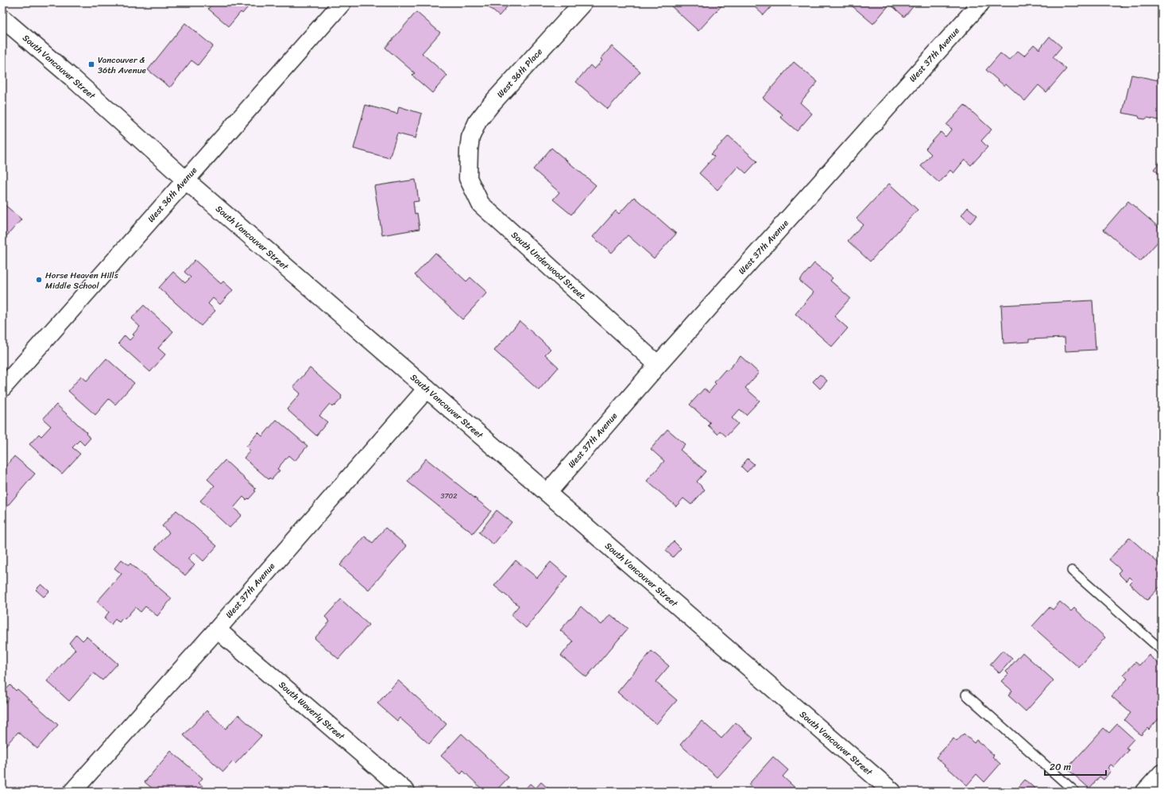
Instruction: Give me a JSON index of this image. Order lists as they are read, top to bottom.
{
  "streets": {
    "street": [
      "West 37th Avenue",
      "South Vancouver Street",
      "West 36th Place",
      "West 36th Avenue",
      "South Underwood Street",
      "South Waverly Street"
    ]
  },
  "crossings": [
    ["West 37th Avenue", "South Vancouver Street"],
    ["West 37th Avenue", "South Underwood Street"],
    ["West 37th Avenue", "South Waverly Street"],
    ["South Vancouver Street", "West 36th Avenue"],
    ["West 36th Place", "South Underwood Street"]
  ],
  "places": {
    "transit": ["Vancouver & 36th Avenue"],
    "other": ["Horse Heaven Hills Middle School"]
  },
  "house_numbers": ["3702"],
  "scale_bar": "20 m"
}
